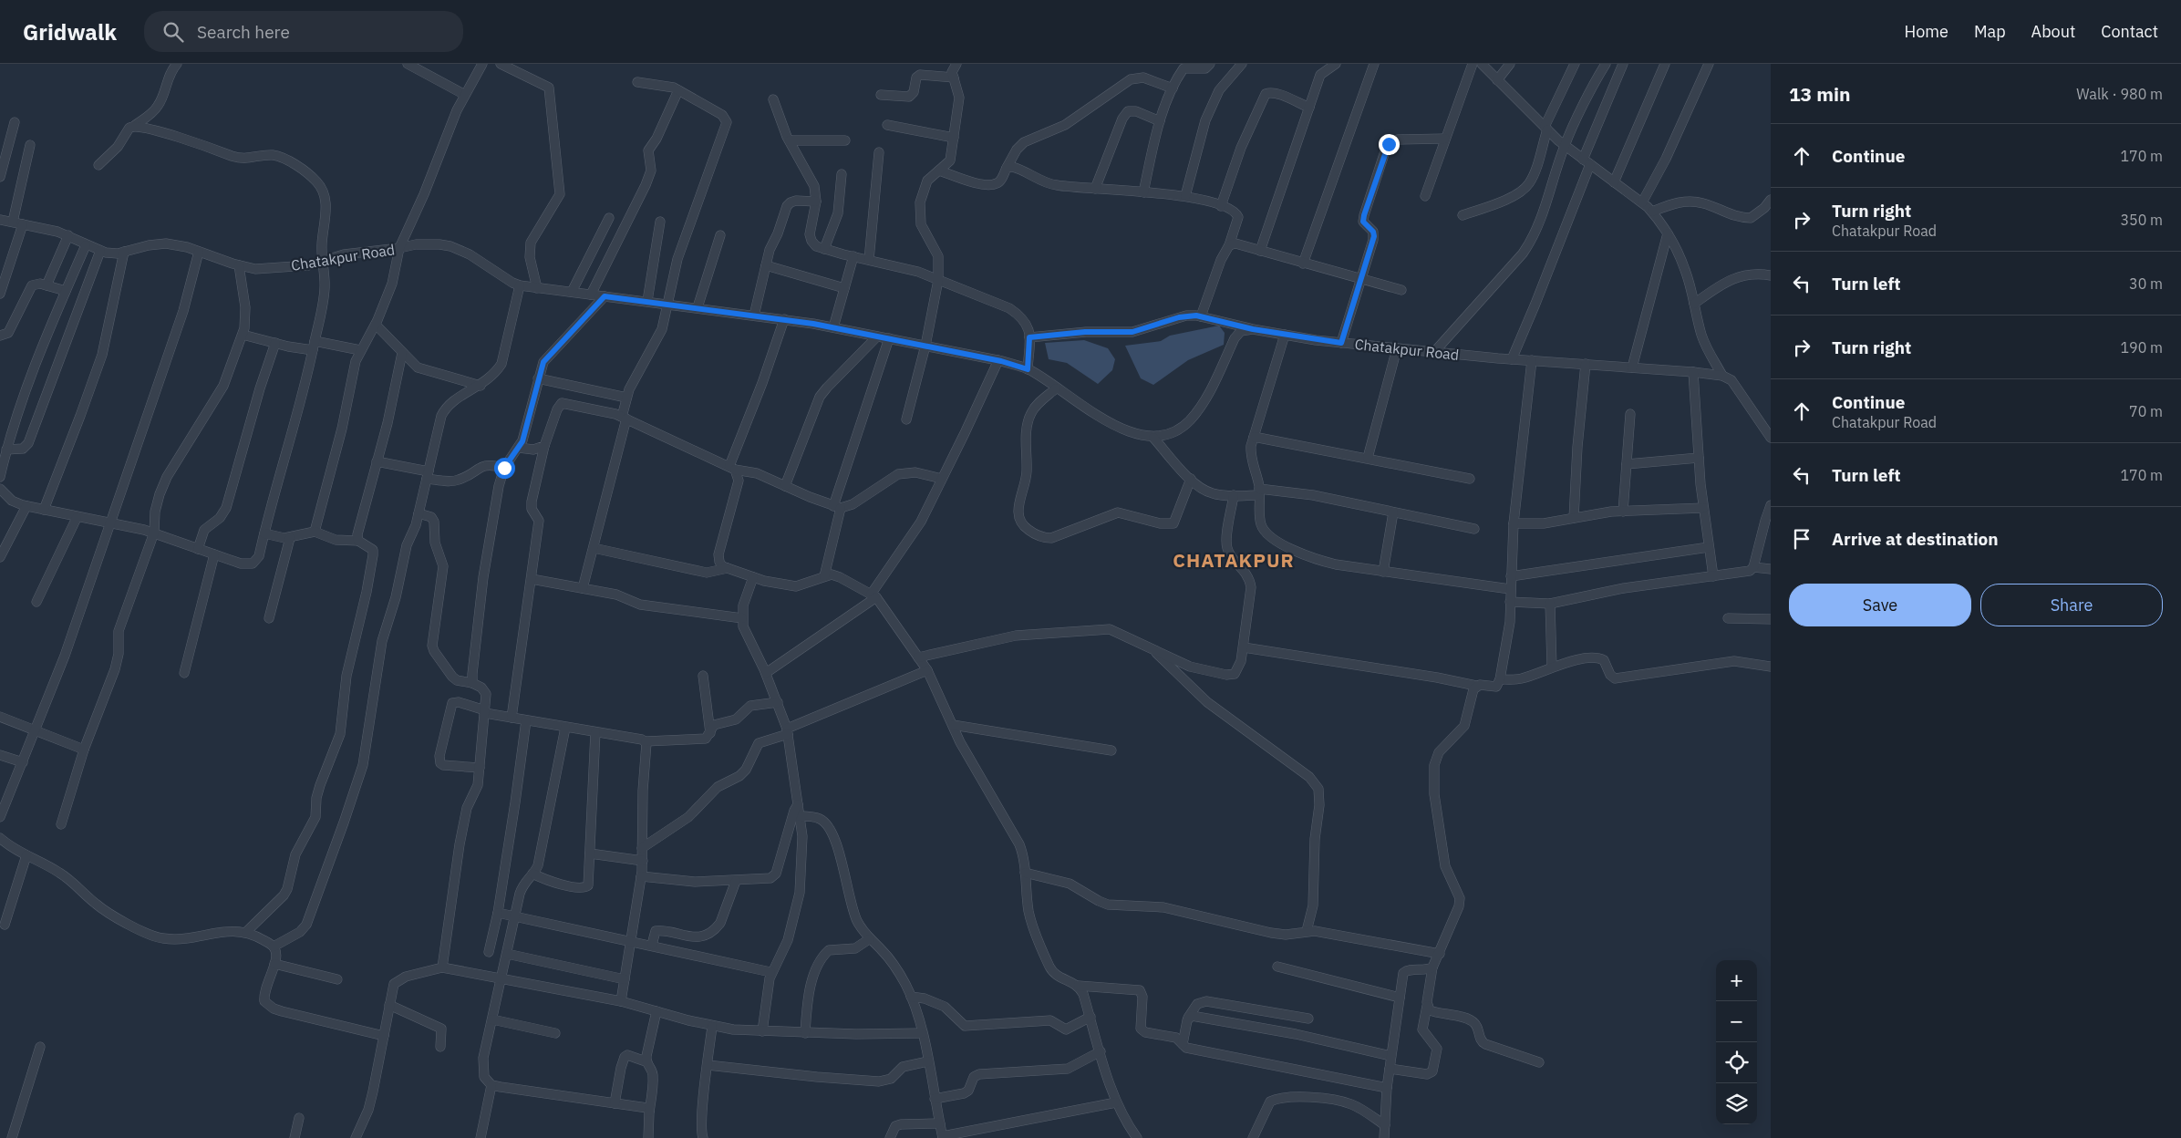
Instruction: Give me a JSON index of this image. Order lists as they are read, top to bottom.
{
  "streets": {
    "street": ["Chatakpur Road"]
  },
  "districts": ["CHATAKPUR"],
  "page": {
    "header": "Gridwalk",
    "search": "Search here",
    "nav": [
      "Home",
      "Map",
      "About",
      "Contact"
    ],
    "heading": ["13 min", "Walk · 980 m"],
    "list": [
      ["Continue", "170 m"],
      ["Turn right", "Chatakpur Road", "350 m"],
      ["Turn left", "30 m"],
      ["Turn right", "190 m"],
      ["Continue", "Chatakpur Road", "70 m"],
      ["Turn left", "170 m"],
      "Arrive at destination"
    ],
    "buttons": ["Save", "Share"],
    "map_buttons": ["+", "−"]
  }
}
